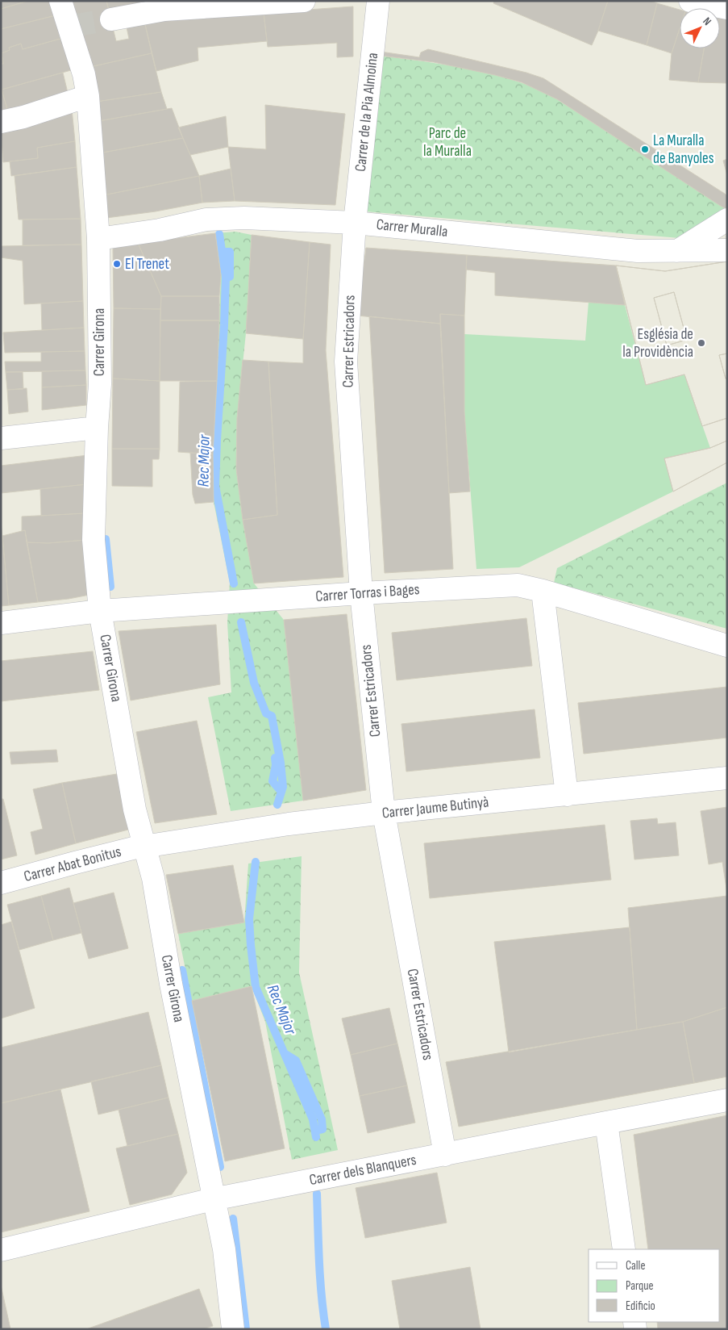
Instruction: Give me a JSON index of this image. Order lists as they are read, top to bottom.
{
  "streets": {
    "street": [
      "Carrer de la Pia Almoina",
      "Carrer Muralla",
      "Carrer Estricadors",
      "Carrer Girona",
      "Carrer Torras i Bages",
      "Carrer Jaume Butinyà",
      "Carrer Abat Bonitus",
      "Carrer dels Blanquers"
    ]
  },
  "crossings": [
    ["Carrer de la Pia Almoina", "Carrer Muralla"],
    ["Carrer de la Pia Almoina", "Carrer Estricadors"],
    ["Carrer Muralla", "Carrer Estricadors"],
    ["Carrer Muralla", "Carrer Girona"],
    ["Carrer Estricadors", "Carrer Torras i Bages"],
    ["Carrer Estricadors", "Carrer Jaume Butinyà"],
    ["Carrer Estricadors", "Carrer dels Blanquers"],
    ["Carrer Girona", "Carrer Torras i Bages"],
    ["Carrer Girona", "Carrer Jaume Butinyà"],
    ["Carrer Girona", "Carrer Abat Bonitus"],
    ["Carrer Girona", "Carrer dels Blanquers"],
    ["Carrer Jaume Butinyà", "Carrer Abat Bonitus"]
  ],
  "water": ["Rec Major"],
  "parks": ["Parc de la Muralla"],
  "places": ["La Muralla de Banyoles", "El Trenet", "Església de la Providència"],
  "legend": ["Calle", "Parque", "Edificio"],
  "north": "top right"
}
